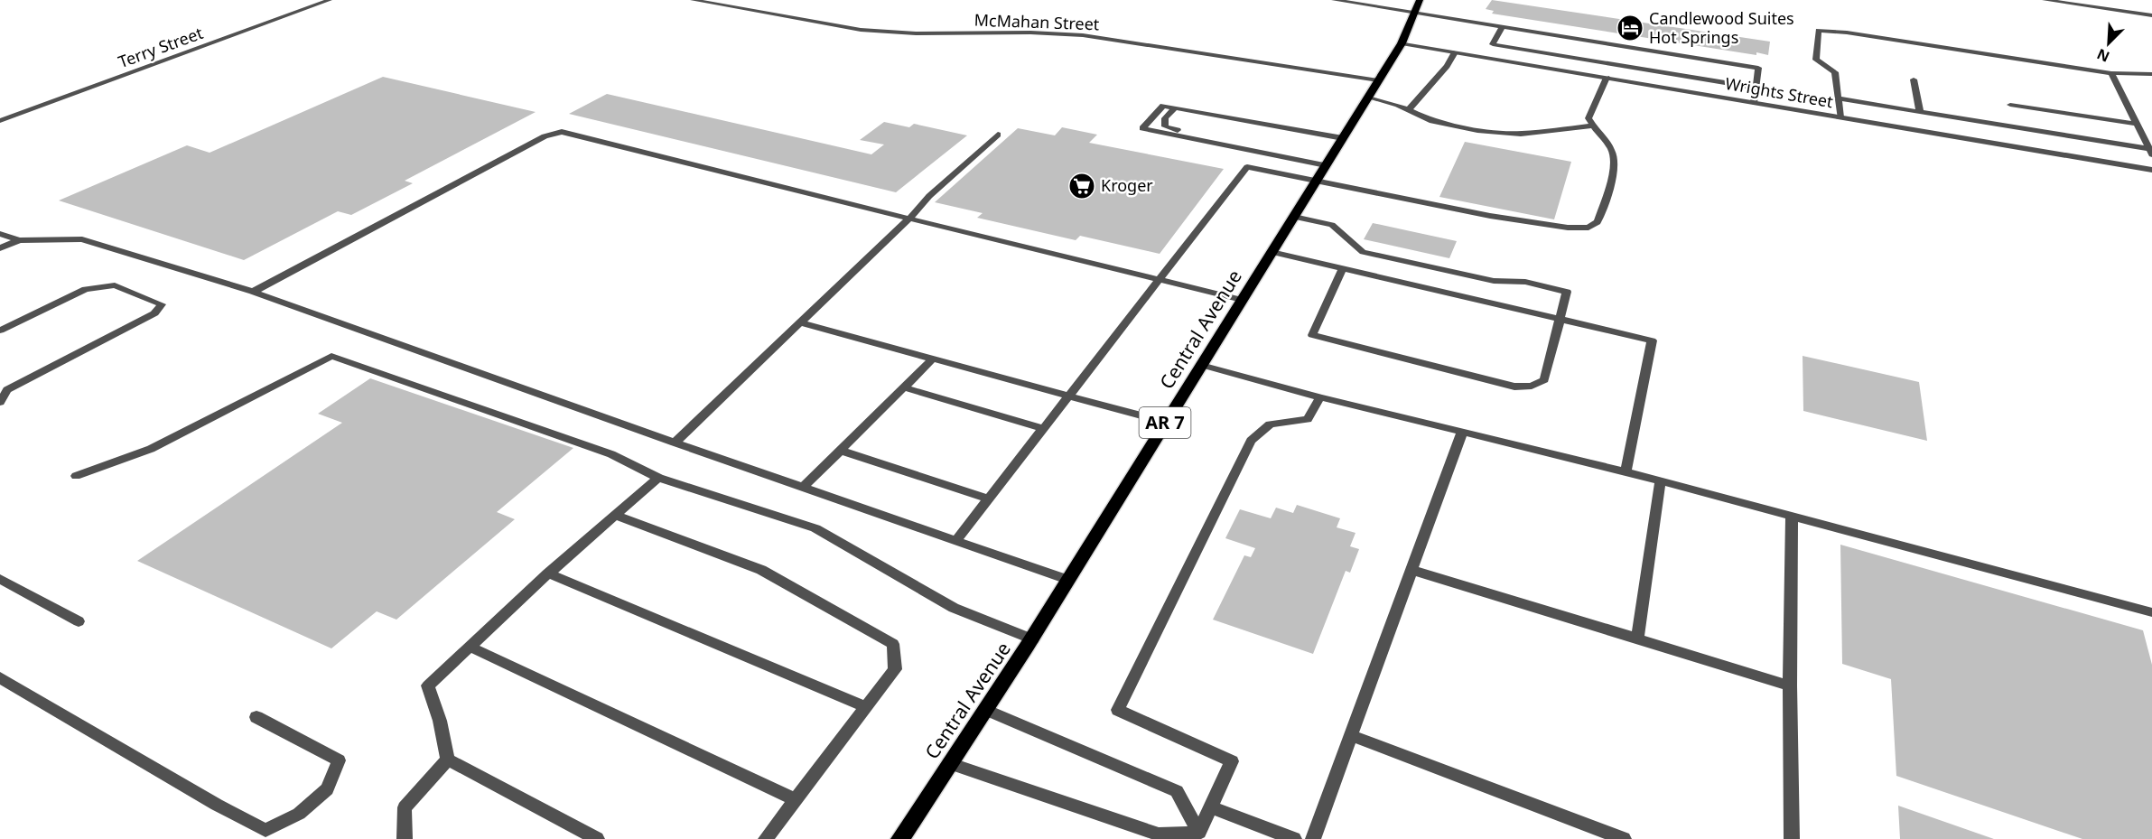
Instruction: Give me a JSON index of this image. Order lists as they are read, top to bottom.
{
  "streets": {
    "main road": ["Central Avenue", "AR 7"],
    "street": ["McMahan Street", "Terry Street", "Wrights Street"]
  },
  "crossings": [
    ["McMahan Street", "Central Avenue"],
    ["Wrights Street", "Central Avenue"]
  ],
  "places": {
    "hotel": ["Candlewood Suites Hot Springs"],
    "supermarket": ["Kroger"]
  },
  "north": "bottom left"
}
